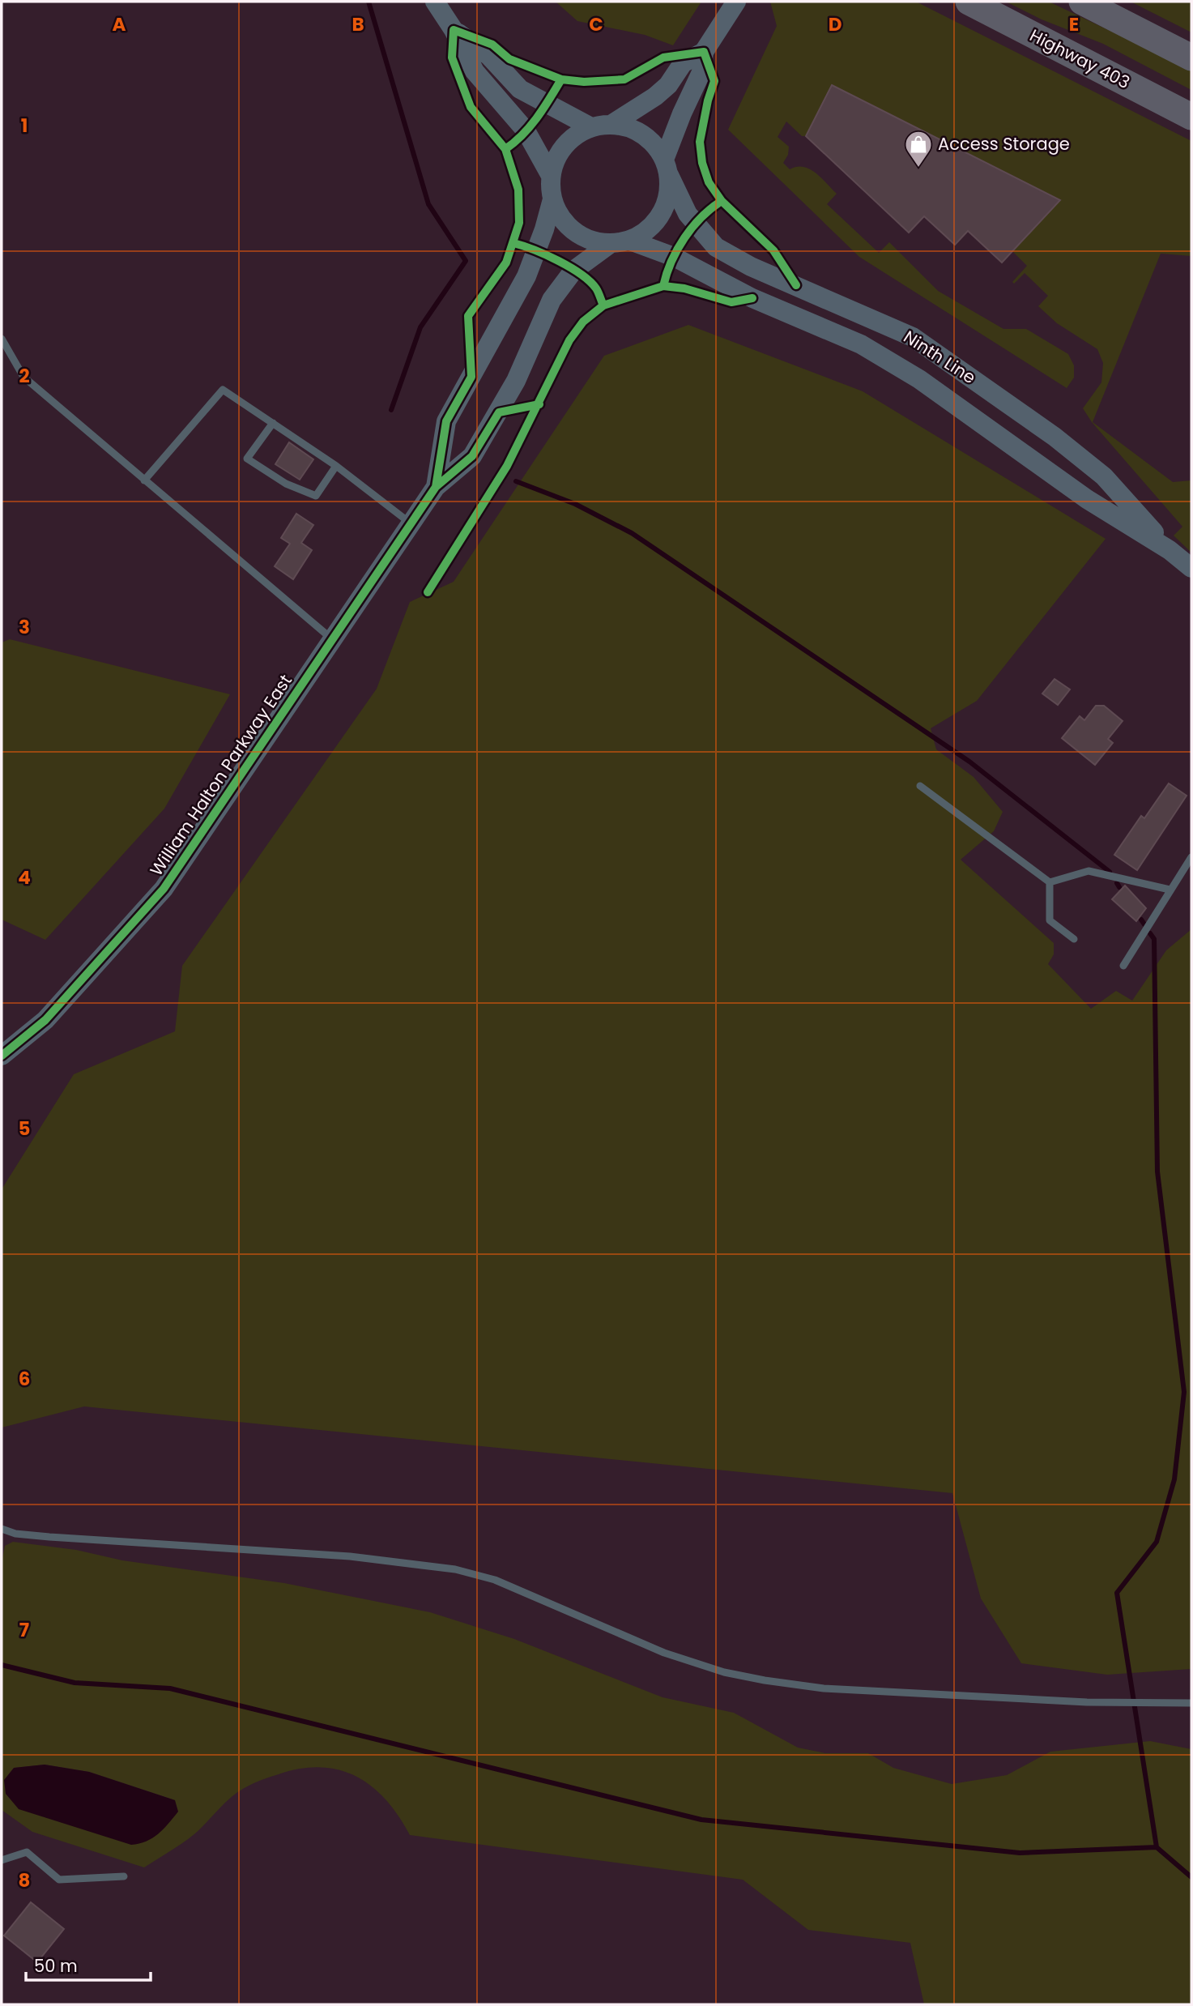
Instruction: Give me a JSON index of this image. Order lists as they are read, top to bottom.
{
  "streets": {
    "highway": ["Highway 403"],
    "main road": ["Ninth Line", "William Halton Parkway East"]
  },
  "crossings": [
    ["Ninth Line", "William Halton Parkway East"]
  ],
  "places": {
    "shop": ["Access Storage"]
  },
  "scale_bar": "50 m",
  "grid": {
    "columns": [
      "A",
      "B",
      "C",
      "D",
      "E"
    ],
    "rows": [
      "1",
      "2",
      "3",
      "4",
      "5",
      "6",
      "7",
      "8"
    ]
  }
}
